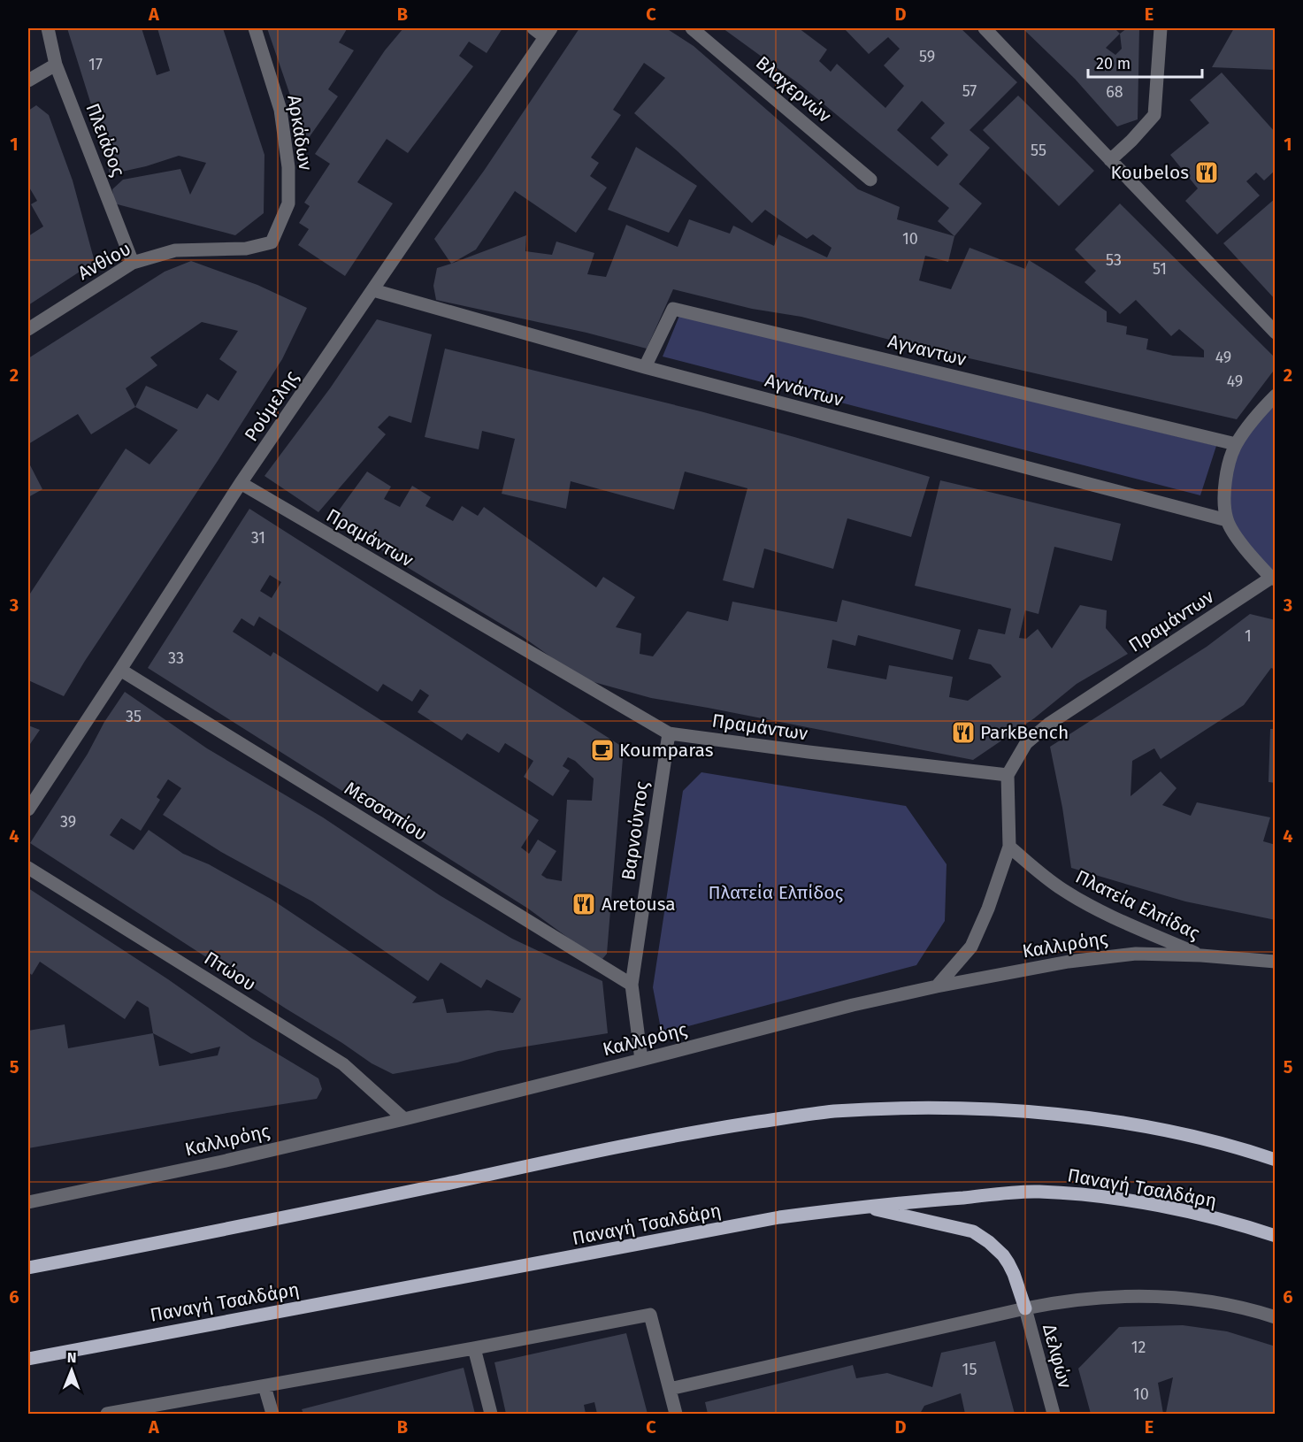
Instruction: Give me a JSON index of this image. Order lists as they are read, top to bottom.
{
  "streets": {
    "main road": ["Παναγή Τσαλδάρη"],
    "street": [
      "Βλαχερνών",
      "Αρκάδων",
      "Πλειάδος",
      "Ανθίου",
      "Αγναντων",
      "Αγνάντων",
      "Ρούμελης",
      "Πραμάντων",
      "Μεσσαπίου",
      "Βαρνούντος",
      "Πλατεία Ελπίδας",
      "Καλλιρόης",
      "Πτώου",
      "Δελφών"
    ]
  },
  "crossings": [
    ["Αρκάδων", "Ανθίου"],
    ["Πλειάδος", "Ανθίου"],
    ["Αγναντων", "Αγνάντων"],
    ["Αγναντων", "Πραμάντων"],
    ["Αγνάντων", "Ρούμελης"],
    ["Αγνάντων", "Πραμάντων"],
    ["Ρούμελης", "Πραμάντων"],
    ["Ρούμελης", "Μεσσαπίου"],
    ["Πραμάντων", "Βαρνούντος"],
    ["Μεσσαπίου", "Βαρνούντος"],
    ["Βαρνούντος", "Καλλιρόης"],
    ["Πλατεία Ελπίδας", "Καλλιρόης"],
    ["Καλλιρόης", "Πτώου"]
  ],
  "parks": ["Πλατεία Ελπίδος"],
  "places": {
    "restaurant": ["Koubelos", "ParkBench", "Aretousa"],
    "cafe": ["Koumparas"]
  },
  "house_numbers": [
    "59",
    "17",
    "57",
    "68",
    "55",
    "10",
    "53",
    "51",
    "49",
    "49",
    "31",
    "1",
    "33",
    "35",
    "39",
    "12",
    "15",
    "10"
  ],
  "scale_bar": "20 m",
  "north": "top",
  "grid": {
    "columns": [
      "A",
      "B",
      "C",
      "D",
      "E"
    ],
    "rows": [
      "1",
      "2",
      "3",
      "4",
      "5",
      "6"
    ]
  }
}
